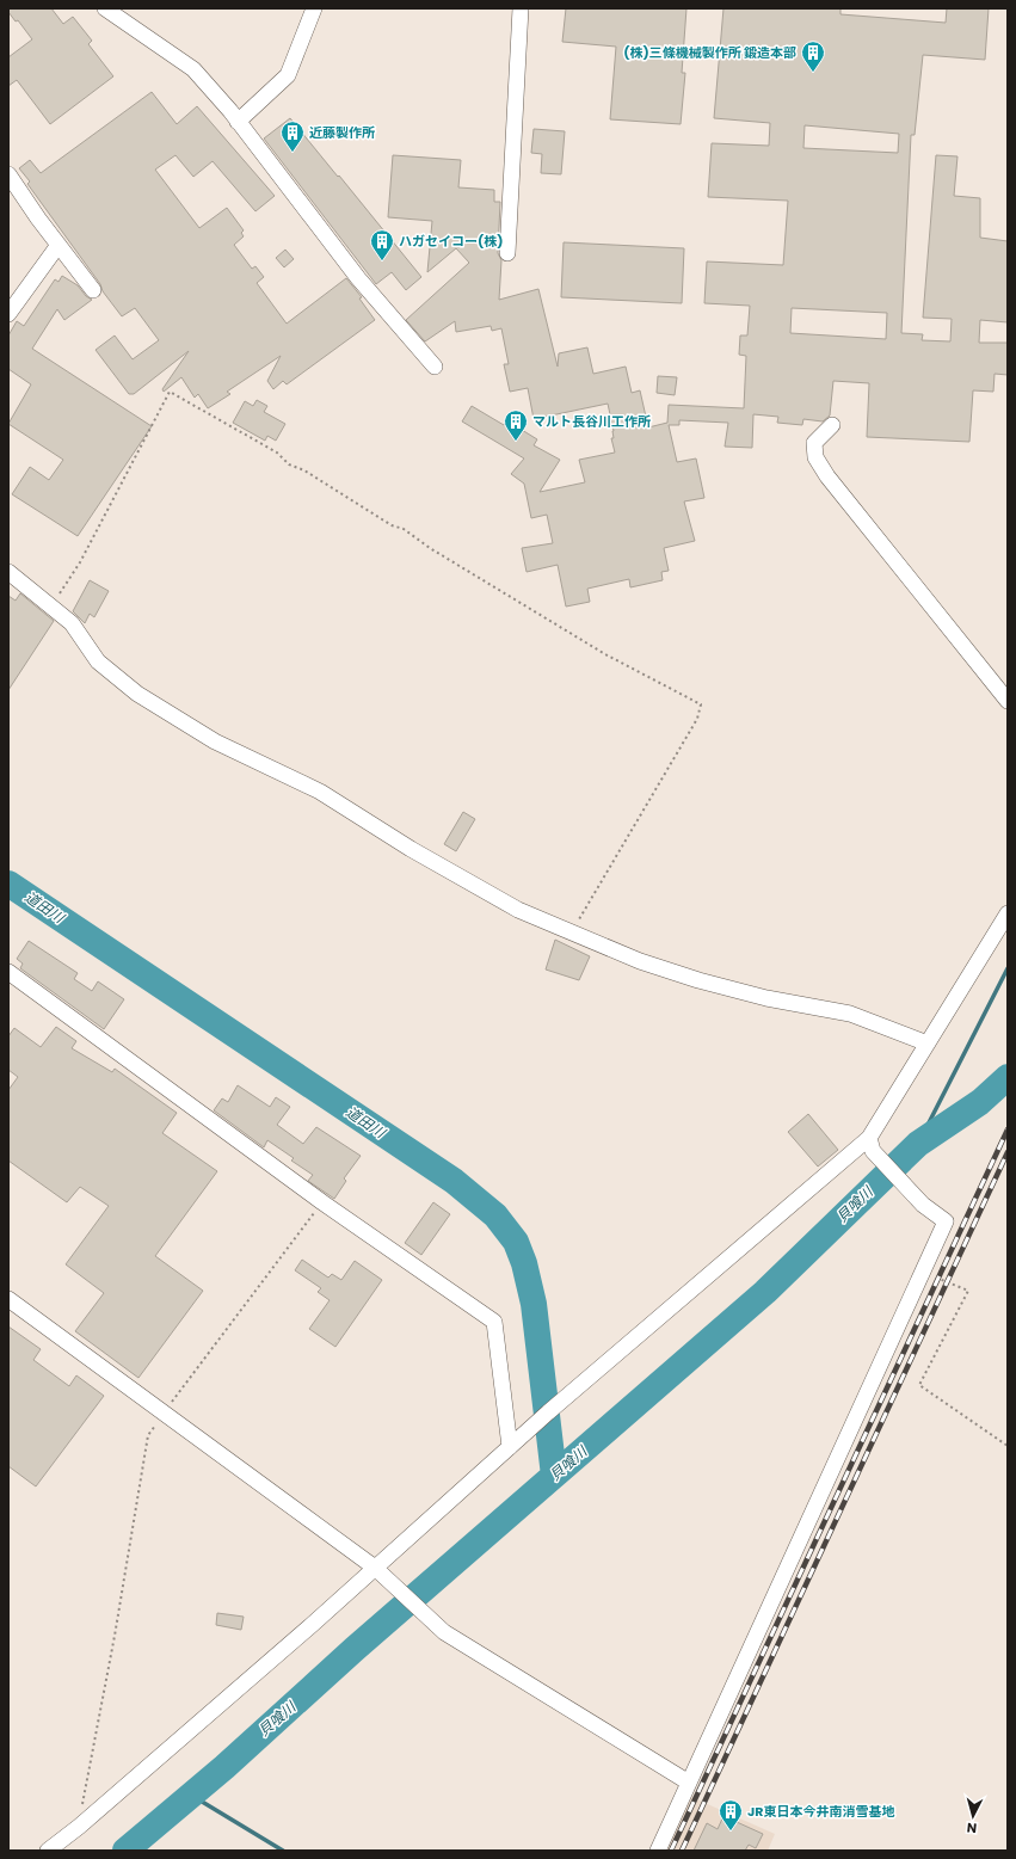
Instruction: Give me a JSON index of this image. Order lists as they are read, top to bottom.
{
  "water": ["道田川", "貝喰川"],
  "places": {
    "building": [
      "(株)三條機械製作所 鍛造本部",
      "近藤製作所",
      "ハガセイコー(株)",
      "マルト長谷川工作所",
      "JR東日本今井南消雪基地"
    ]
  },
  "north": "bottom"
}
